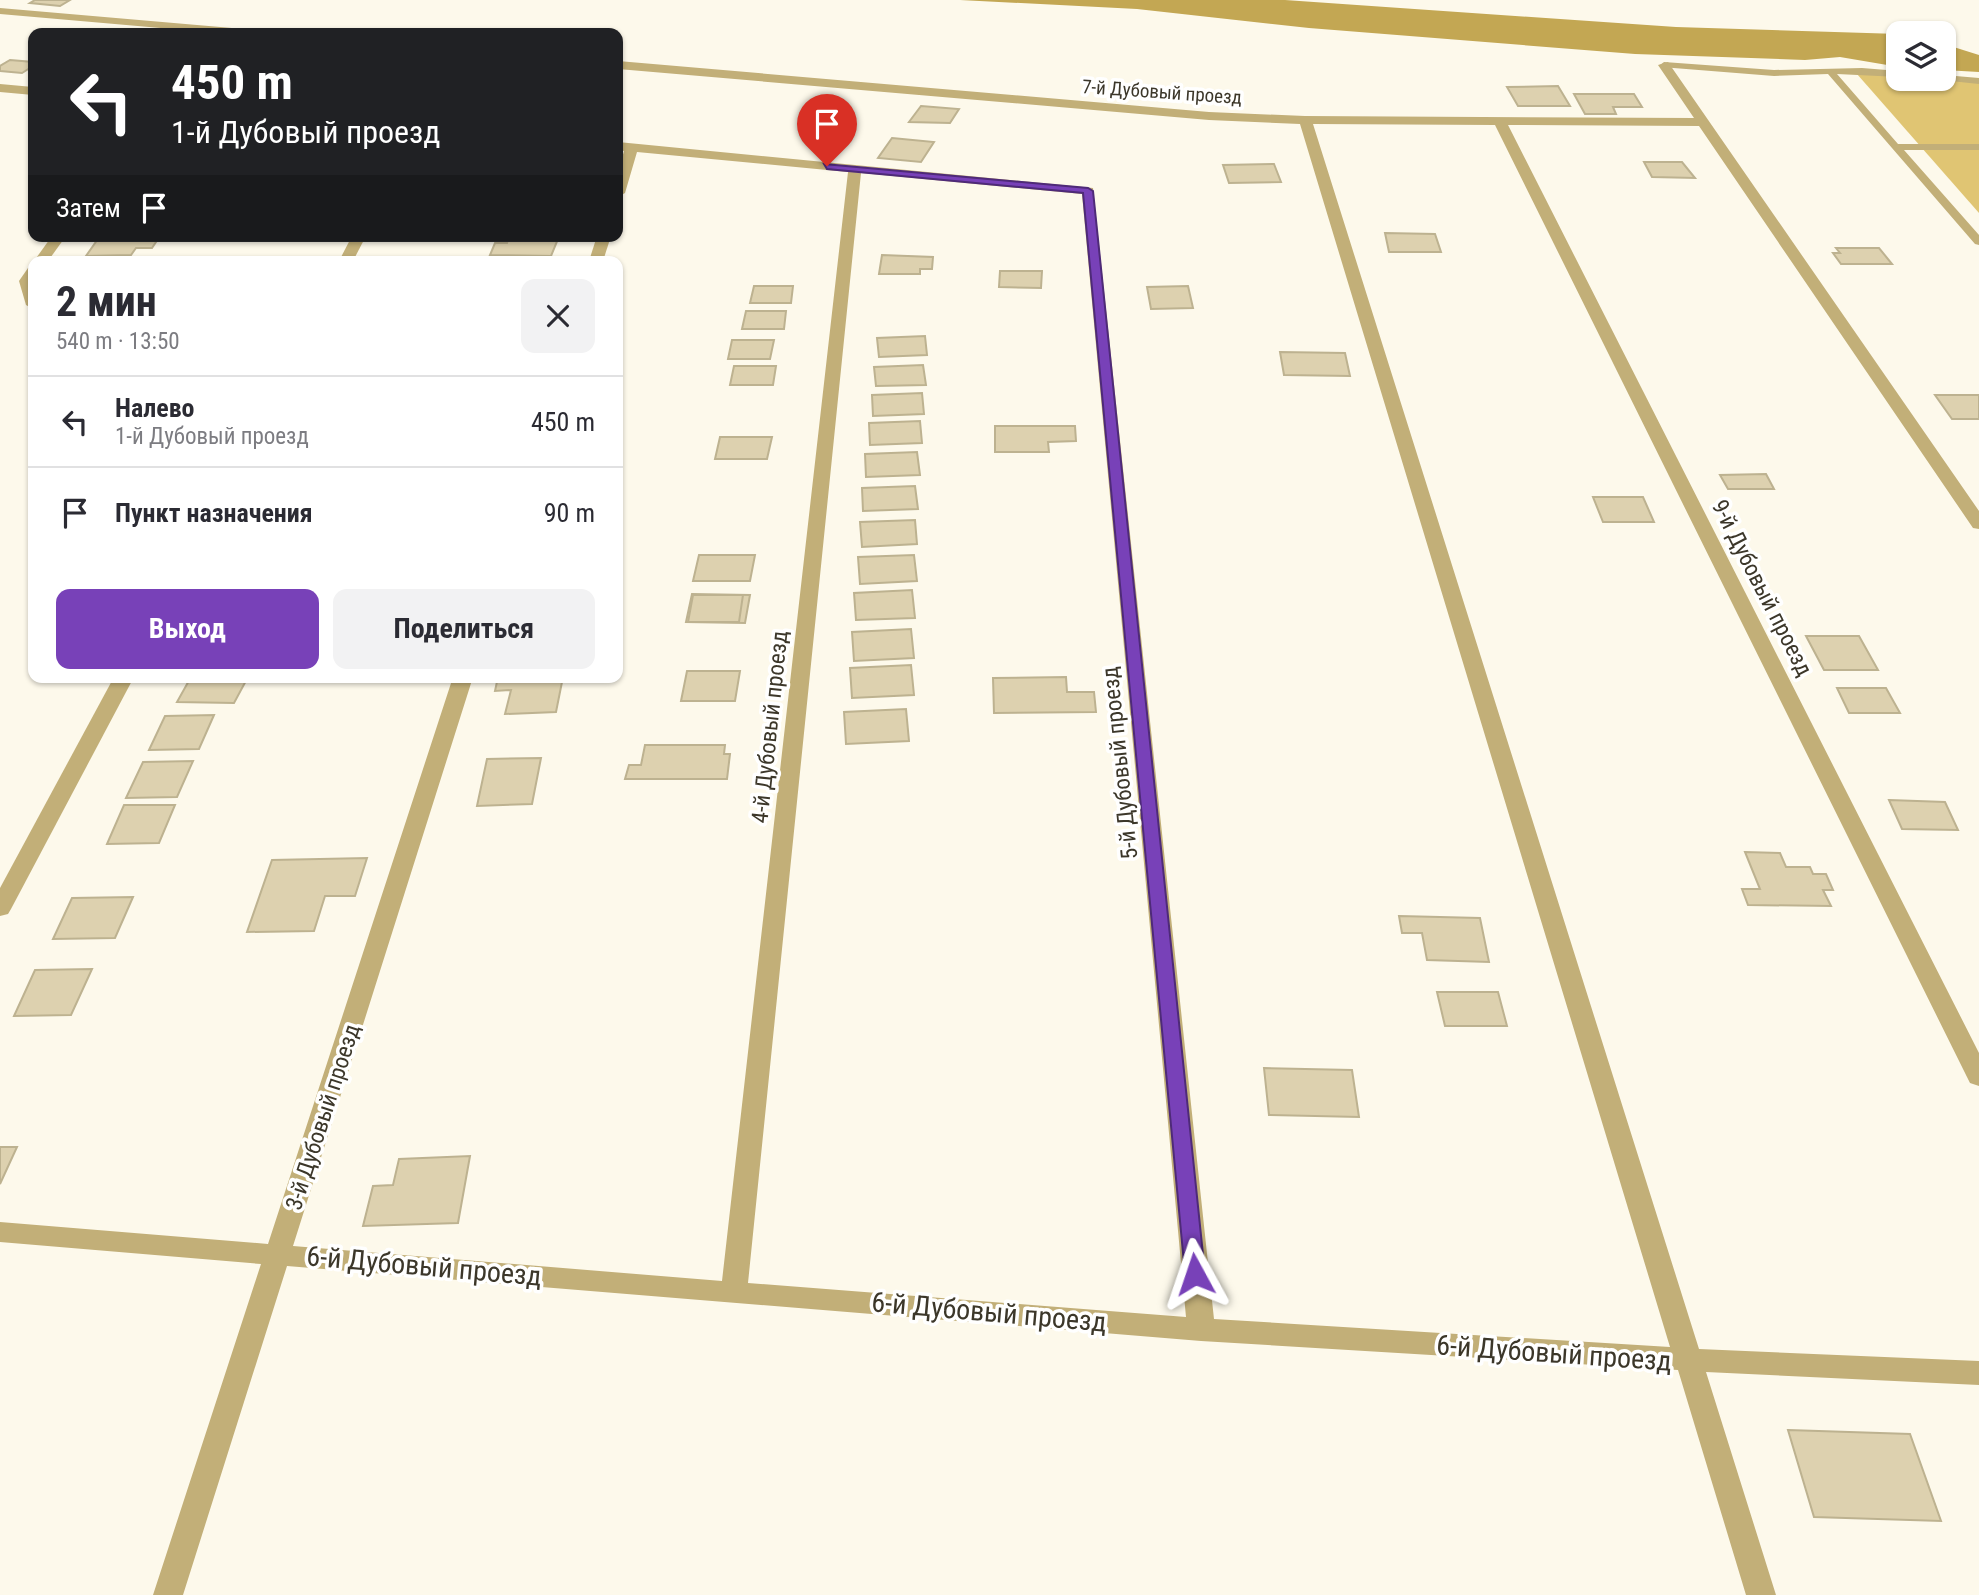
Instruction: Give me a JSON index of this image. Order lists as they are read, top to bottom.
{
  "streets": {
    "street": [
      "7-й Дубовый проезд",
      "9-й Дубовый проезд",
      "4-й Дубовый проезд",
      "5-й Дубовый проезд",
      "3-й Дубовый проезд",
      "6-й Дубовый проезд"
    ]
  },
  "crossings": [
    ["7-й Дубовый проезд", "9-й Дубовый проезд"],
    ["4-й Дубовый проезд", "5-й Дубовый проезд"],
    ["4-й Дубовый проезд", "6-й Дубовый проезд"],
    ["5-й Дубовый проезд", "6-й Дубовый проезд"],
    ["3-й Дубовый проезд", "6-й Дубовый проезд"]
  ],
  "page": {
    "turn": ["450 m", "1-й Дубовый проезд"],
    "then": "Затем",
    "heading": ["2 мин", "540 m · 13:50"],
    "list": [
      {
        "name": "Налево",
        "note": "1-й Дубовый проезд",
        "value": "450 m"
      },
      {
        "name": "Пункт назначения",
        "value": "90 m"
      }
    ],
    "buttons": ["Выход", "Поделиться"]
  }
}
